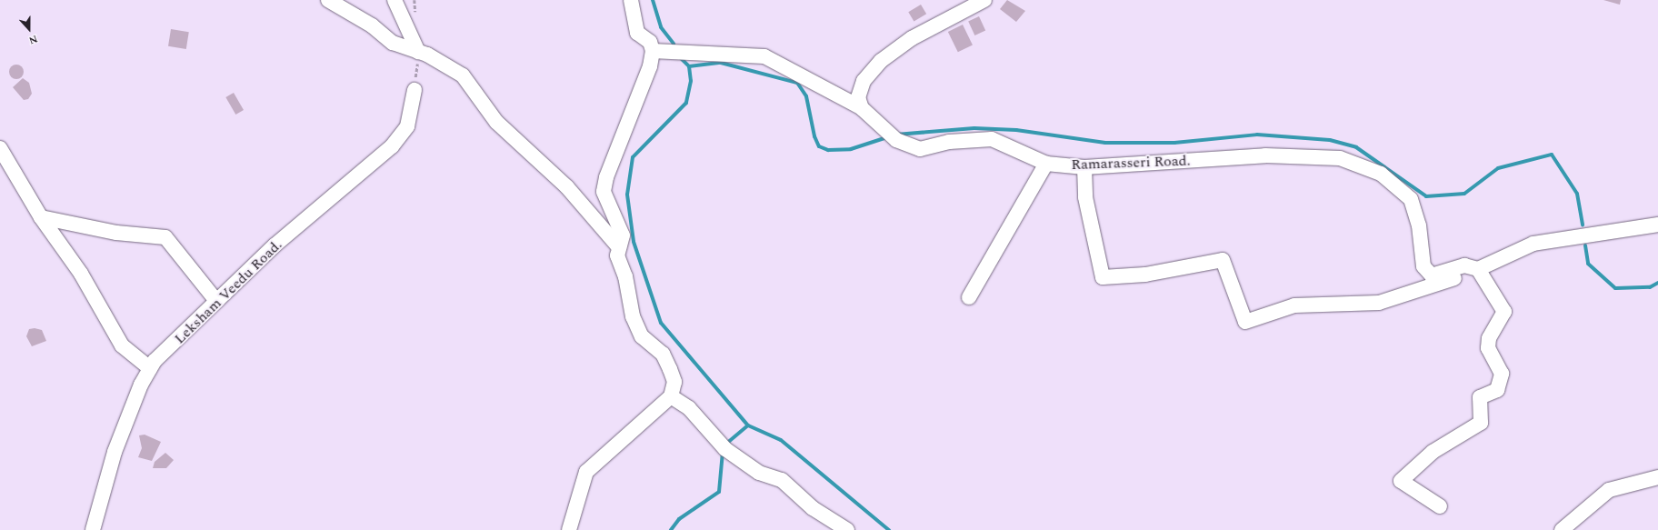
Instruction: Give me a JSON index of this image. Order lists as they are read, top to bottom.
{
  "streets": {
    "street": ["Ramarasseri Road.", "Leksham Veedu Road."]
  },
  "north": "bottom"
}
